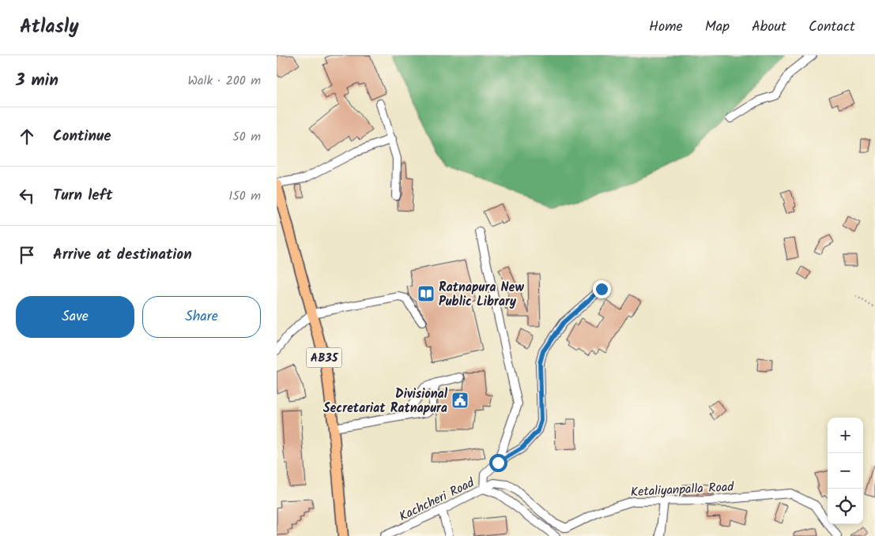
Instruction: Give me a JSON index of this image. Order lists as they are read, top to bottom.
{
  "streets": {
    "main road": ["AB35"],
    "street": ["Ketaliyanpalla Road", "Kachcheri Road"]
  },
  "crossings": [
    ["Ketaliyanpalla Road", "Kachcheri Road"]
  ],
  "places": {
    "library": ["Ratnapura New Public Library"],
    "public building": ["Divisional Secretariat Ratnapura"]
  },
  "page": {
    "header": "Atlasly",
    "nav": [
      "Home",
      "Map",
      "About",
      "Contact"
    ],
    "heading": ["3 min", "Walk · 200 m"],
    "list": [
      ["Continue", "50 m"],
      ["Turn left", "150 m"],
      "Arrive at destination"
    ],
    "buttons": ["Save", "Share"],
    "map_buttons": ["+", "−"]
  }
}
